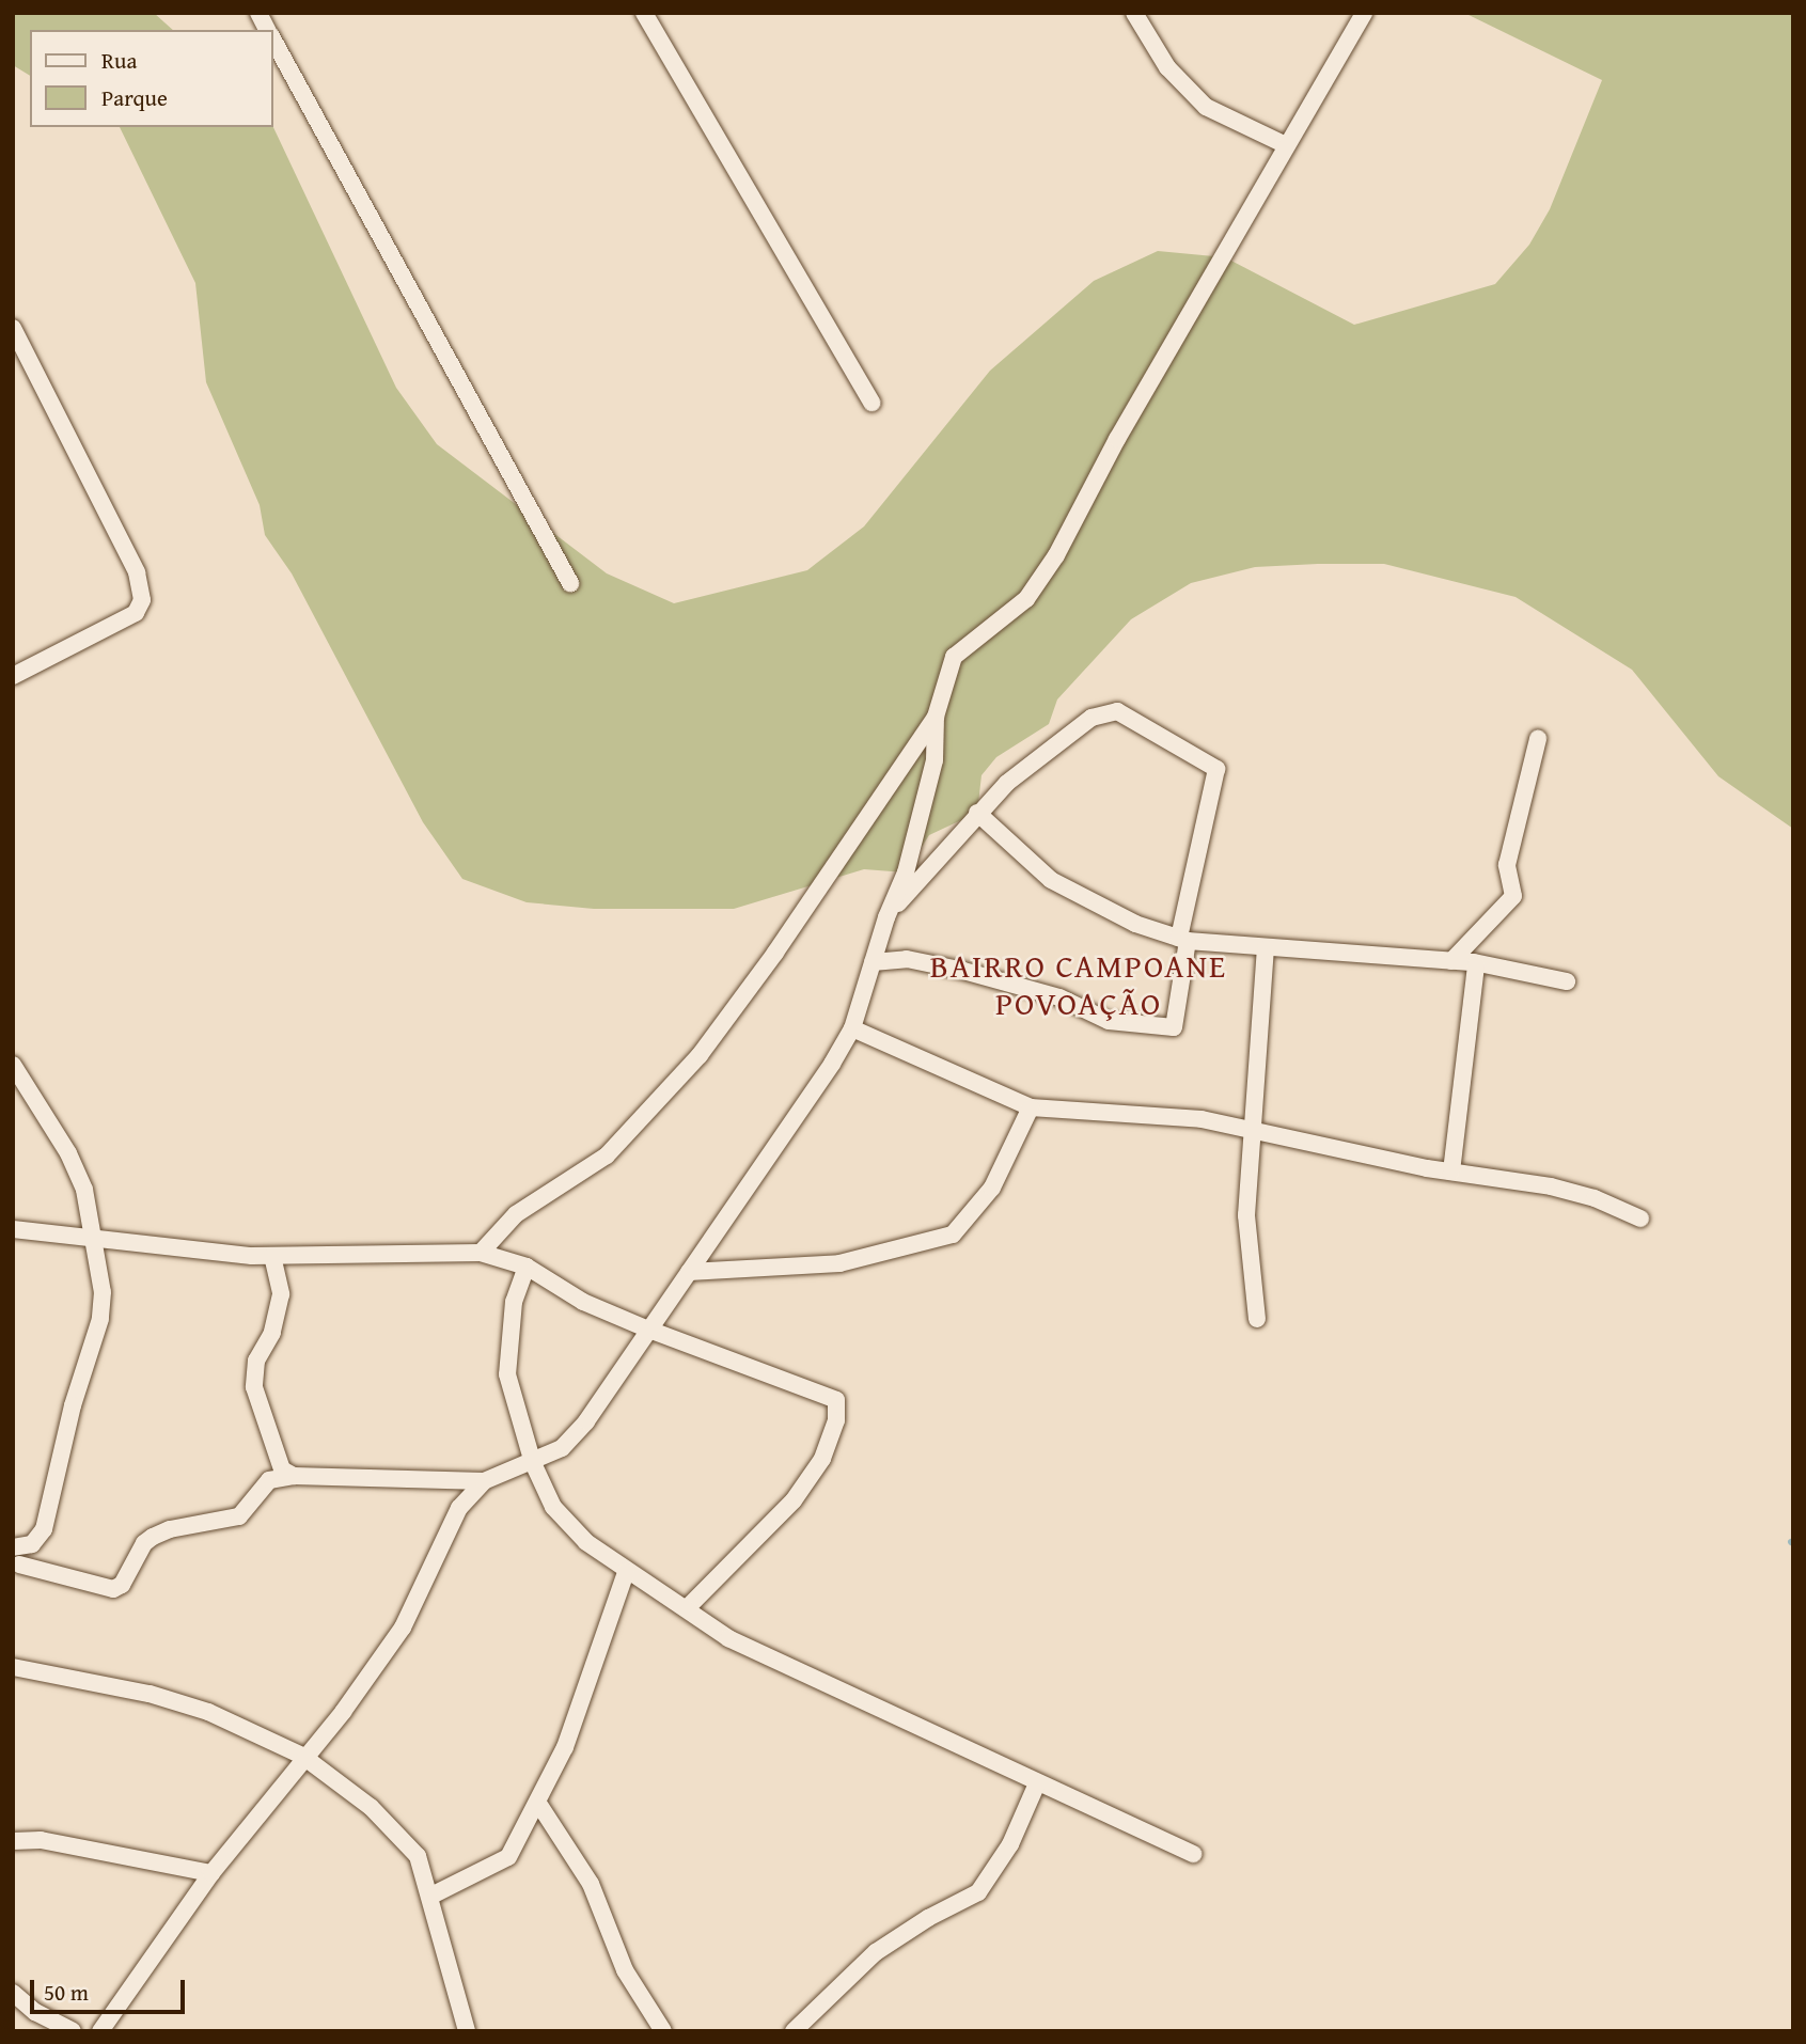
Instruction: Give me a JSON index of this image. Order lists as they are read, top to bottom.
{
  "districts": ["BAIRRO CAMPOANE POVOAÇÃO"],
  "legend": ["Rua", "Parque"],
  "scale_bar": "50 m"
}
